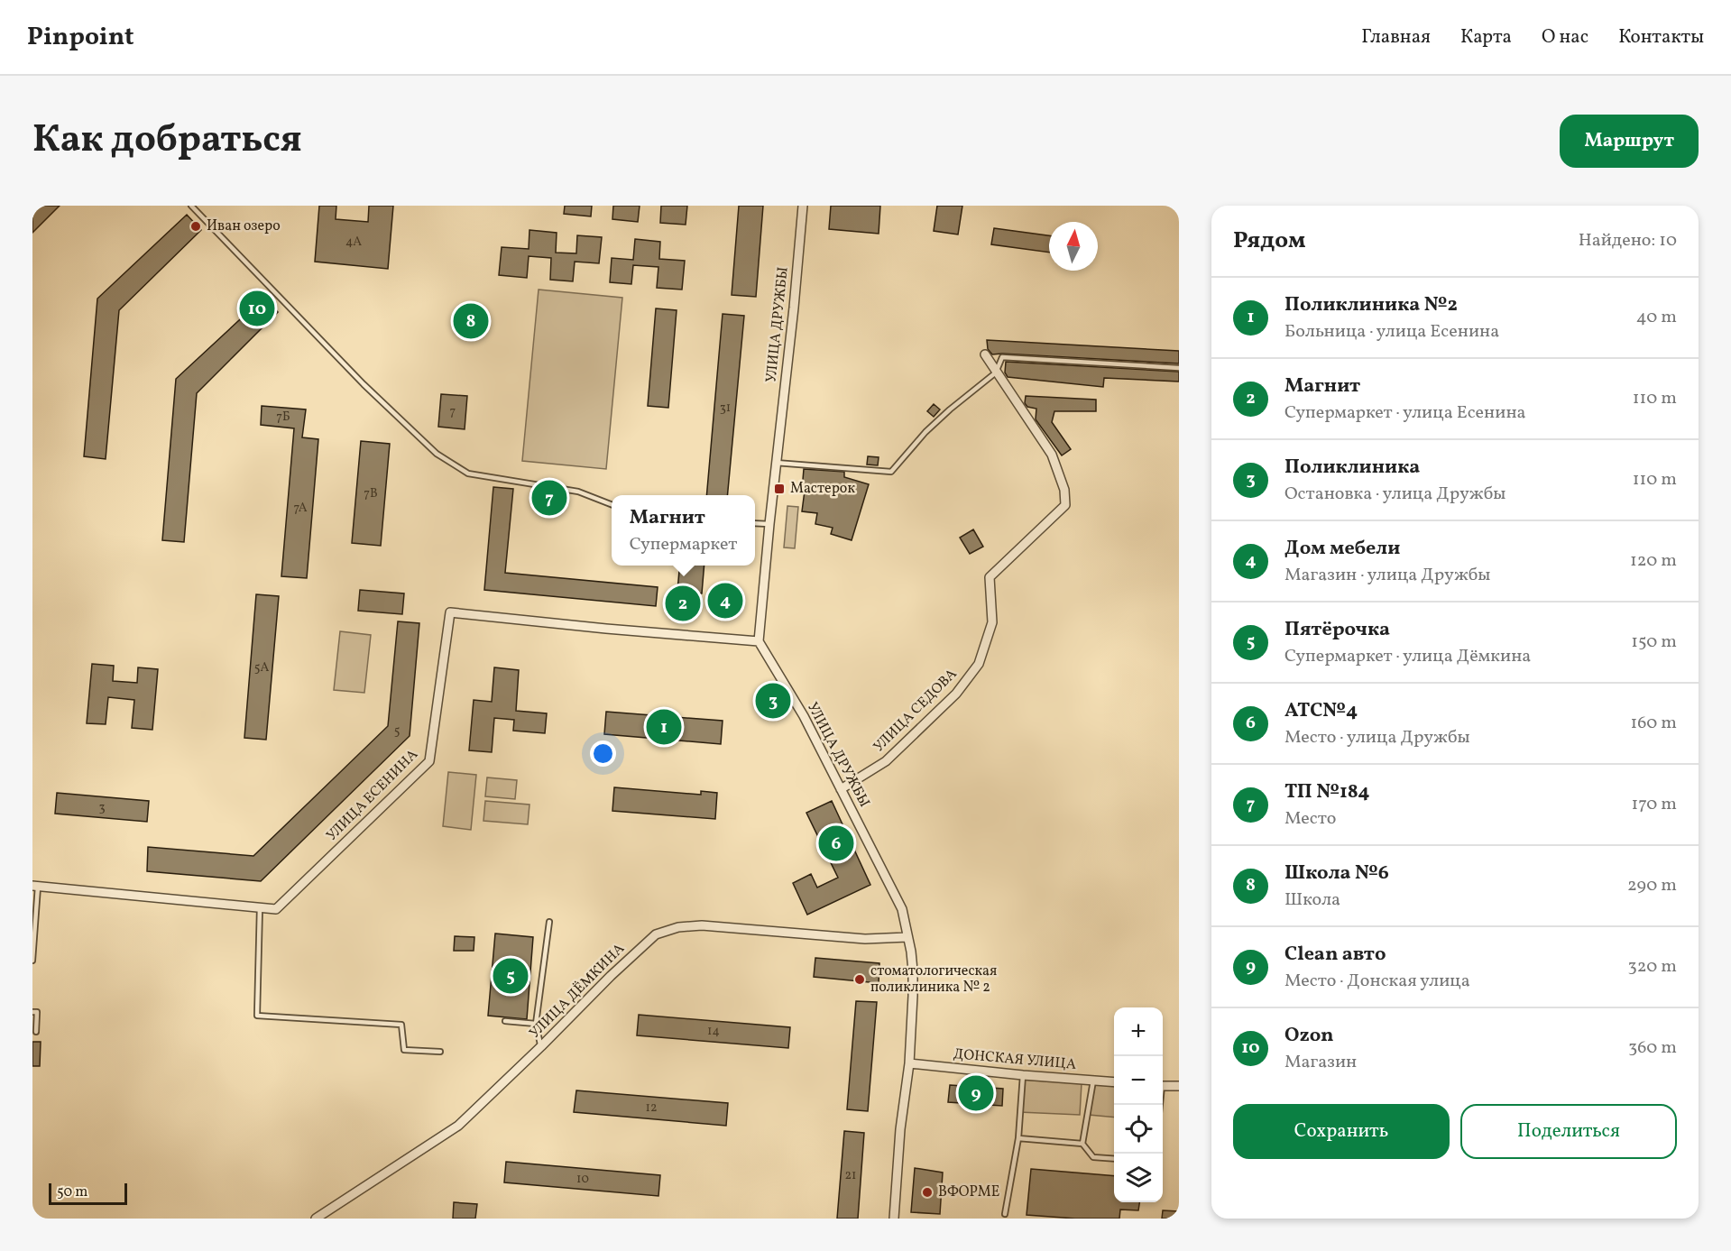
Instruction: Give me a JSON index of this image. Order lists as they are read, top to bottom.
{
  "streets": {
    "street": [
      "УЛИЦА ДРУЖБЫ",
      "УЛИЦА СЕДОВА",
      "УЛИЦА ЕСЕНИНА",
      "УЛИЦА ДЁМКИНА",
      "ДОНСКАЯ УЛИЦА"
    ]
  },
  "crossings": [
    ["УЛИЦА ДРУЖБЫ", "УЛИЦА СЕДОВА"],
    ["УЛИЦА ДРУЖБЫ", "УЛИЦА ЕСЕНИНА"],
    ["УЛИЦА ДРУЖБЫ", "УЛИЦА ДЁМКИНА"],
    ["УЛИЦА ДРУЖБЫ", "ДОНСКАЯ УЛИЦА"]
  ],
  "places": {
    "other": ["Иван озеро", "стоматологическая поликлиника № 2", "ВФОРМЕ"],
    "transit": ["Мастерок"]
  },
  "house_numbers": [
    "4А",
    "31",
    "7",
    "7Б",
    "7В",
    "7А",
    "5А",
    "5",
    "3",
    "14",
    "12",
    "21",
    "10"
  ],
  "scale_bar": "50 m",
  "north": "top",
  "page": {
    "header": "Pinpoint",
    "nav": [
      "Главная",
      "Карта",
      "О нас",
      "Контакты"
    ],
    "title": "Как добраться",
    "buttons": [
      "Маршрут",
      ["Сохранить", "Поделиться"]
    ],
    "heading": ["Рядом", "Найдено: 10"],
    "list": [
      {
        "mark": "1",
        "name": "Поликлиника №2",
        "note": "Больница · улица Есенина",
        "value": "40 m"
      },
      {
        "mark": "2",
        "name": "Магнит",
        "note": "Супермаркет · улица Есенина",
        "value": "110 m"
      },
      {
        "mark": "3",
        "name": "Поликлиника",
        "note": "Остановка · улица Дружбы",
        "value": "110 m"
      },
      {
        "mark": "4",
        "name": "Дом мебели",
        "note": "Магазин · улица Дружбы",
        "value": "120 m"
      },
      {
        "mark": "5",
        "name": "Пятёрочка",
        "note": "Супермаркет · улица Дёмкина",
        "value": "150 m"
      },
      {
        "mark": "6",
        "name": "АТС№4",
        "note": "Место · улица Дружбы",
        "value": "160 m"
      },
      {
        "mark": "7",
        "name": "ТП №184",
        "note": "Место",
        "value": "170 m"
      },
      {
        "mark": "8",
        "name": "Школа №6",
        "note": "Школа",
        "value": "290 m"
      },
      {
        "mark": "9",
        "name": "Сlean авто",
        "note": "Место · Донская улица",
        "value": "320 m"
      },
      {
        "mark": "10",
        "name": "Ozon",
        "note": "Магазин",
        "value": "360 m"
      }
    ],
    "pins": [
      "10",
      "8",
      "7",
      "4",
      "2",
      "3",
      "1",
      "6",
      "5",
      "9"
    ],
    "popup": ["Магнит", "Супермаркет"],
    "map_buttons": ["+", "−"],
    "scale": "50 m"
  }
}
